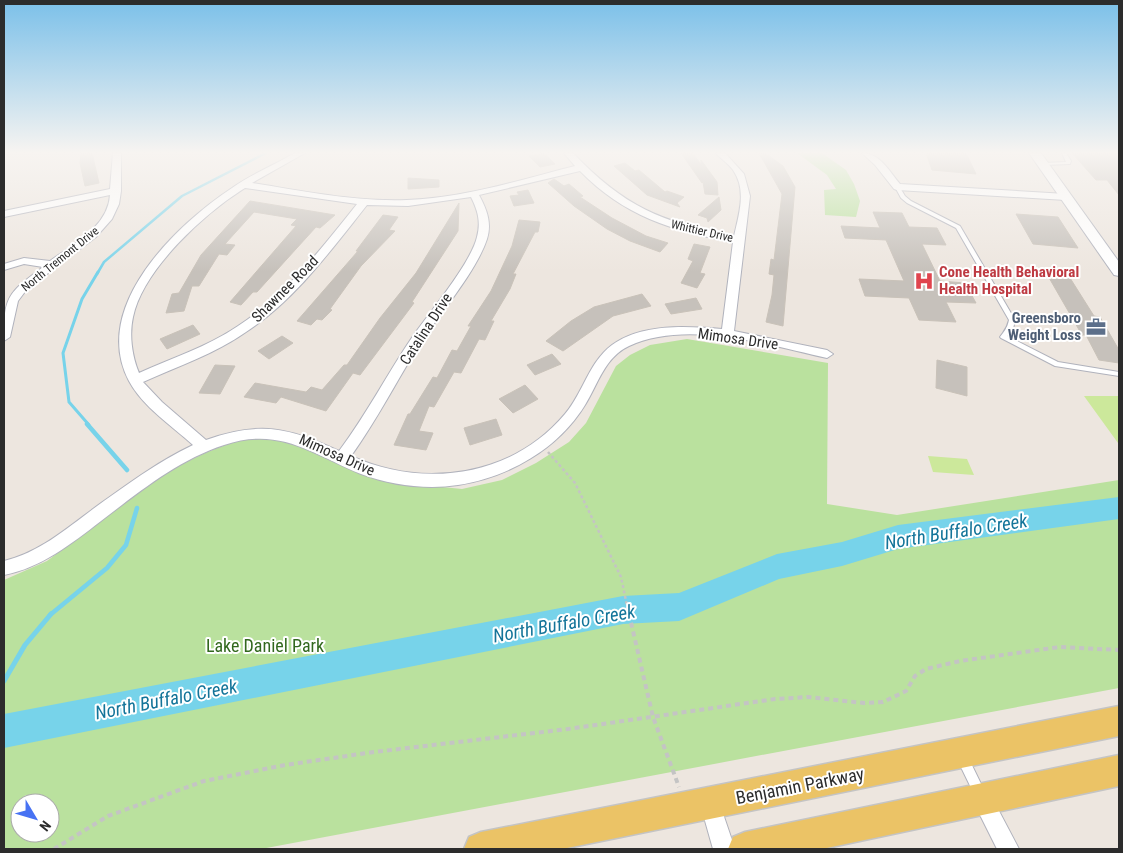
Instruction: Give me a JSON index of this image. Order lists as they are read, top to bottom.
{
  "streets": {
    "main road": ["Benjamin Parkway"],
    "street": [
      "Whittier Drive",
      "North Tremont Drive",
      "Shawnee Road",
      "Catalina Drive",
      "Mimosa Drive"
    ]
  },
  "crossings": [
    ["Catalina Drive", "Mimosa Drive"]
  ],
  "water": ["North Buffalo Creek"],
  "parks": ["Lake Daniel Park"],
  "places": {
    "hospital": ["Cone Health Behavioral Health Hospital"],
    "office": ["Greensboro Weight Loss"]
  },
  "north": "bottom right"
}
